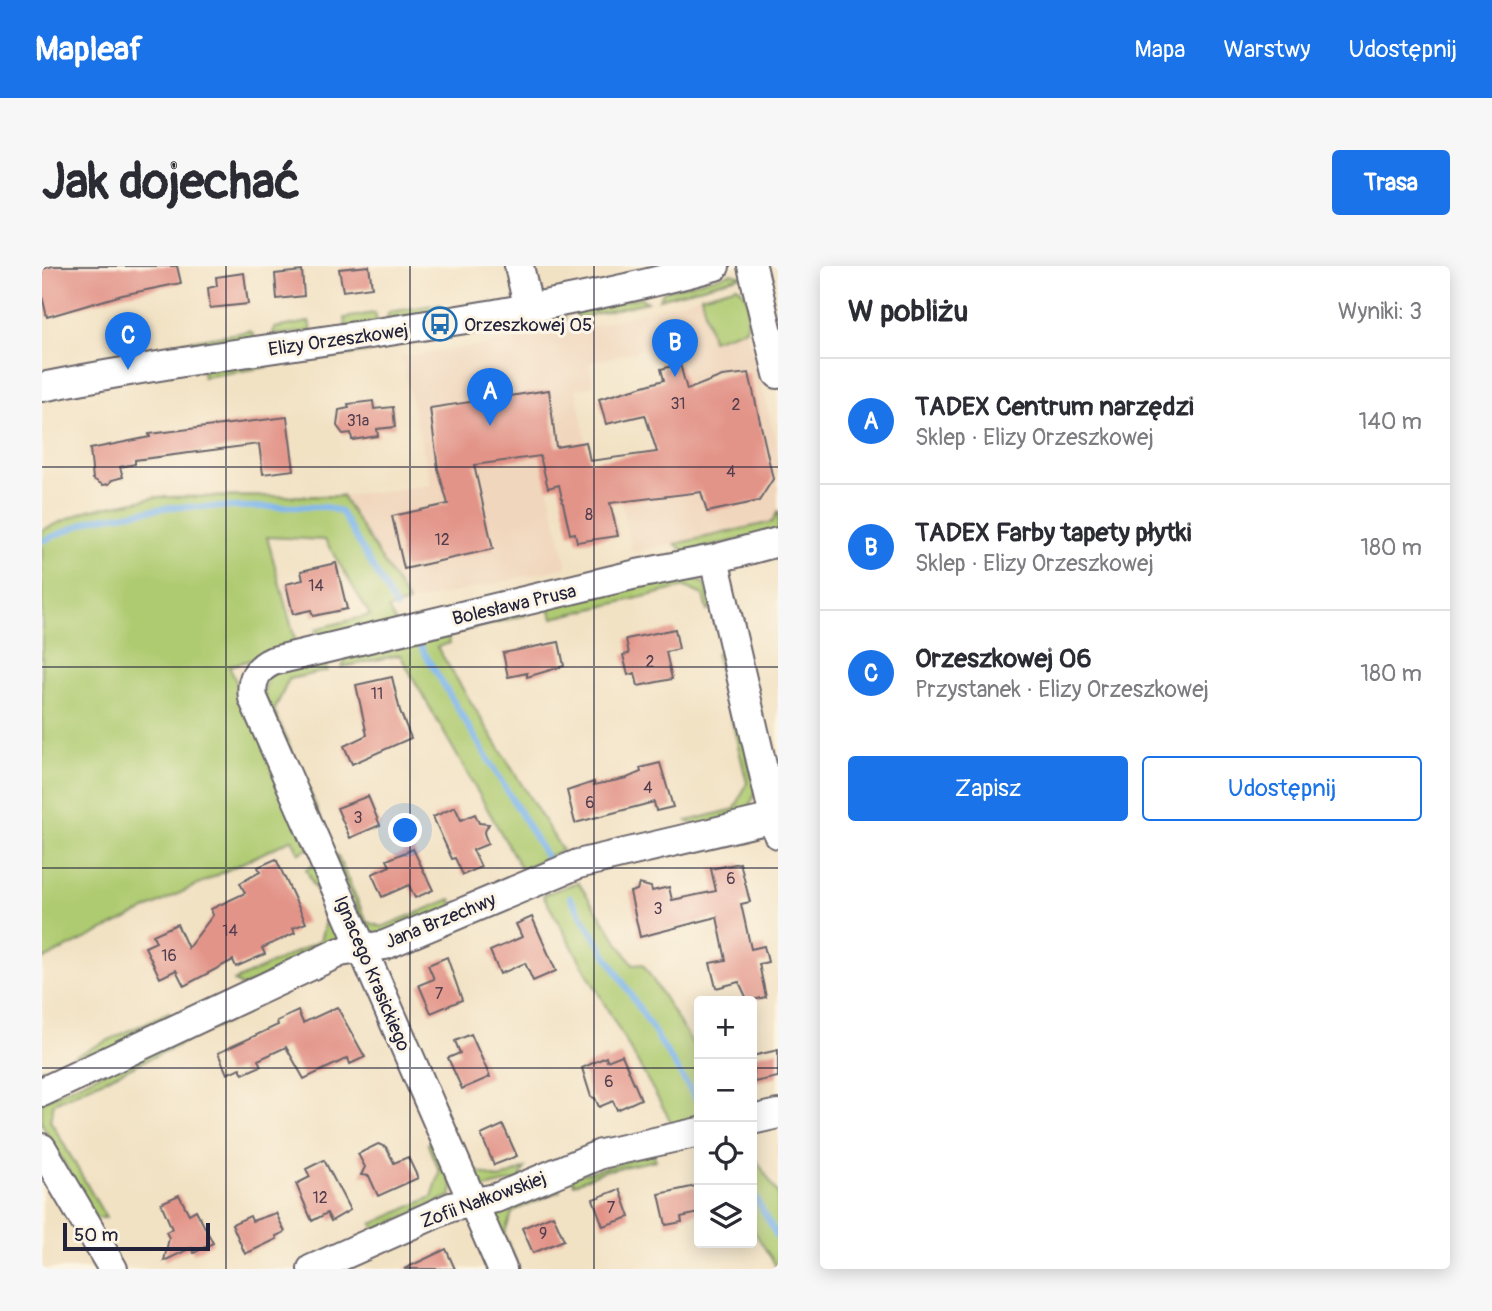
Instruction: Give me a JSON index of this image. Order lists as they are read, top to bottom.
{
  "streets": {
    "street": [
      "Elizy Orzeszkowej",
      "Bolesława Prusa",
      "Jana Brzechwy",
      "Ignacego Krasickiego",
      "Zofii Nałkowskiej"
    ]
  },
  "crossings": [
    ["Bolesława Prusa", "Ignacego Krasickiego"],
    ["Jana Brzechwy", "Ignacego Krasickiego"],
    ["Ignacego Krasickiego", "Zofii Nałkowskiej"]
  ],
  "places": {
    "bus stop": ["Orzeszkowej 05"]
  },
  "house_numbers": [
    "31",
    "2",
    "31a",
    "4",
    "8",
    "12",
    "14",
    "2",
    "11",
    "4",
    "6",
    "3",
    "6",
    "3",
    "14",
    "16",
    "7",
    "6",
    "12",
    "7",
    "9"
  ],
  "scale_bar": "50 m",
  "page": {
    "header": "Mapleaf",
    "nav": ["Mapa", "Warstwy", "Udostępnij"],
    "buttons": [
      "Trasa",
      ["Zapisz", "Udostępnij"]
    ],
    "title": "Jak dojechać",
    "heading": ["W pobliżu", "Wyniki: 3"],
    "pins": ["C", "B", "A"],
    "list": [
      {
        "mark": "A",
        "name": "TADEX Centrum narzędzi",
        "note": "Sklep · Elizy Orzeszkowej",
        "value": "140 m"
      },
      {
        "mark": "B",
        "name": "TADEX Farby tapety płytki",
        "note": "Sklep · Elizy Orzeszkowej",
        "value": "180 m"
      },
      {
        "mark": "C",
        "name": "Orzeszkowej 06",
        "note": "Przystanek · Elizy Orzeszkowej",
        "value": "180 m"
      }
    ],
    "map_buttons": ["+", "−"],
    "scale": "50 m"
  }
}
